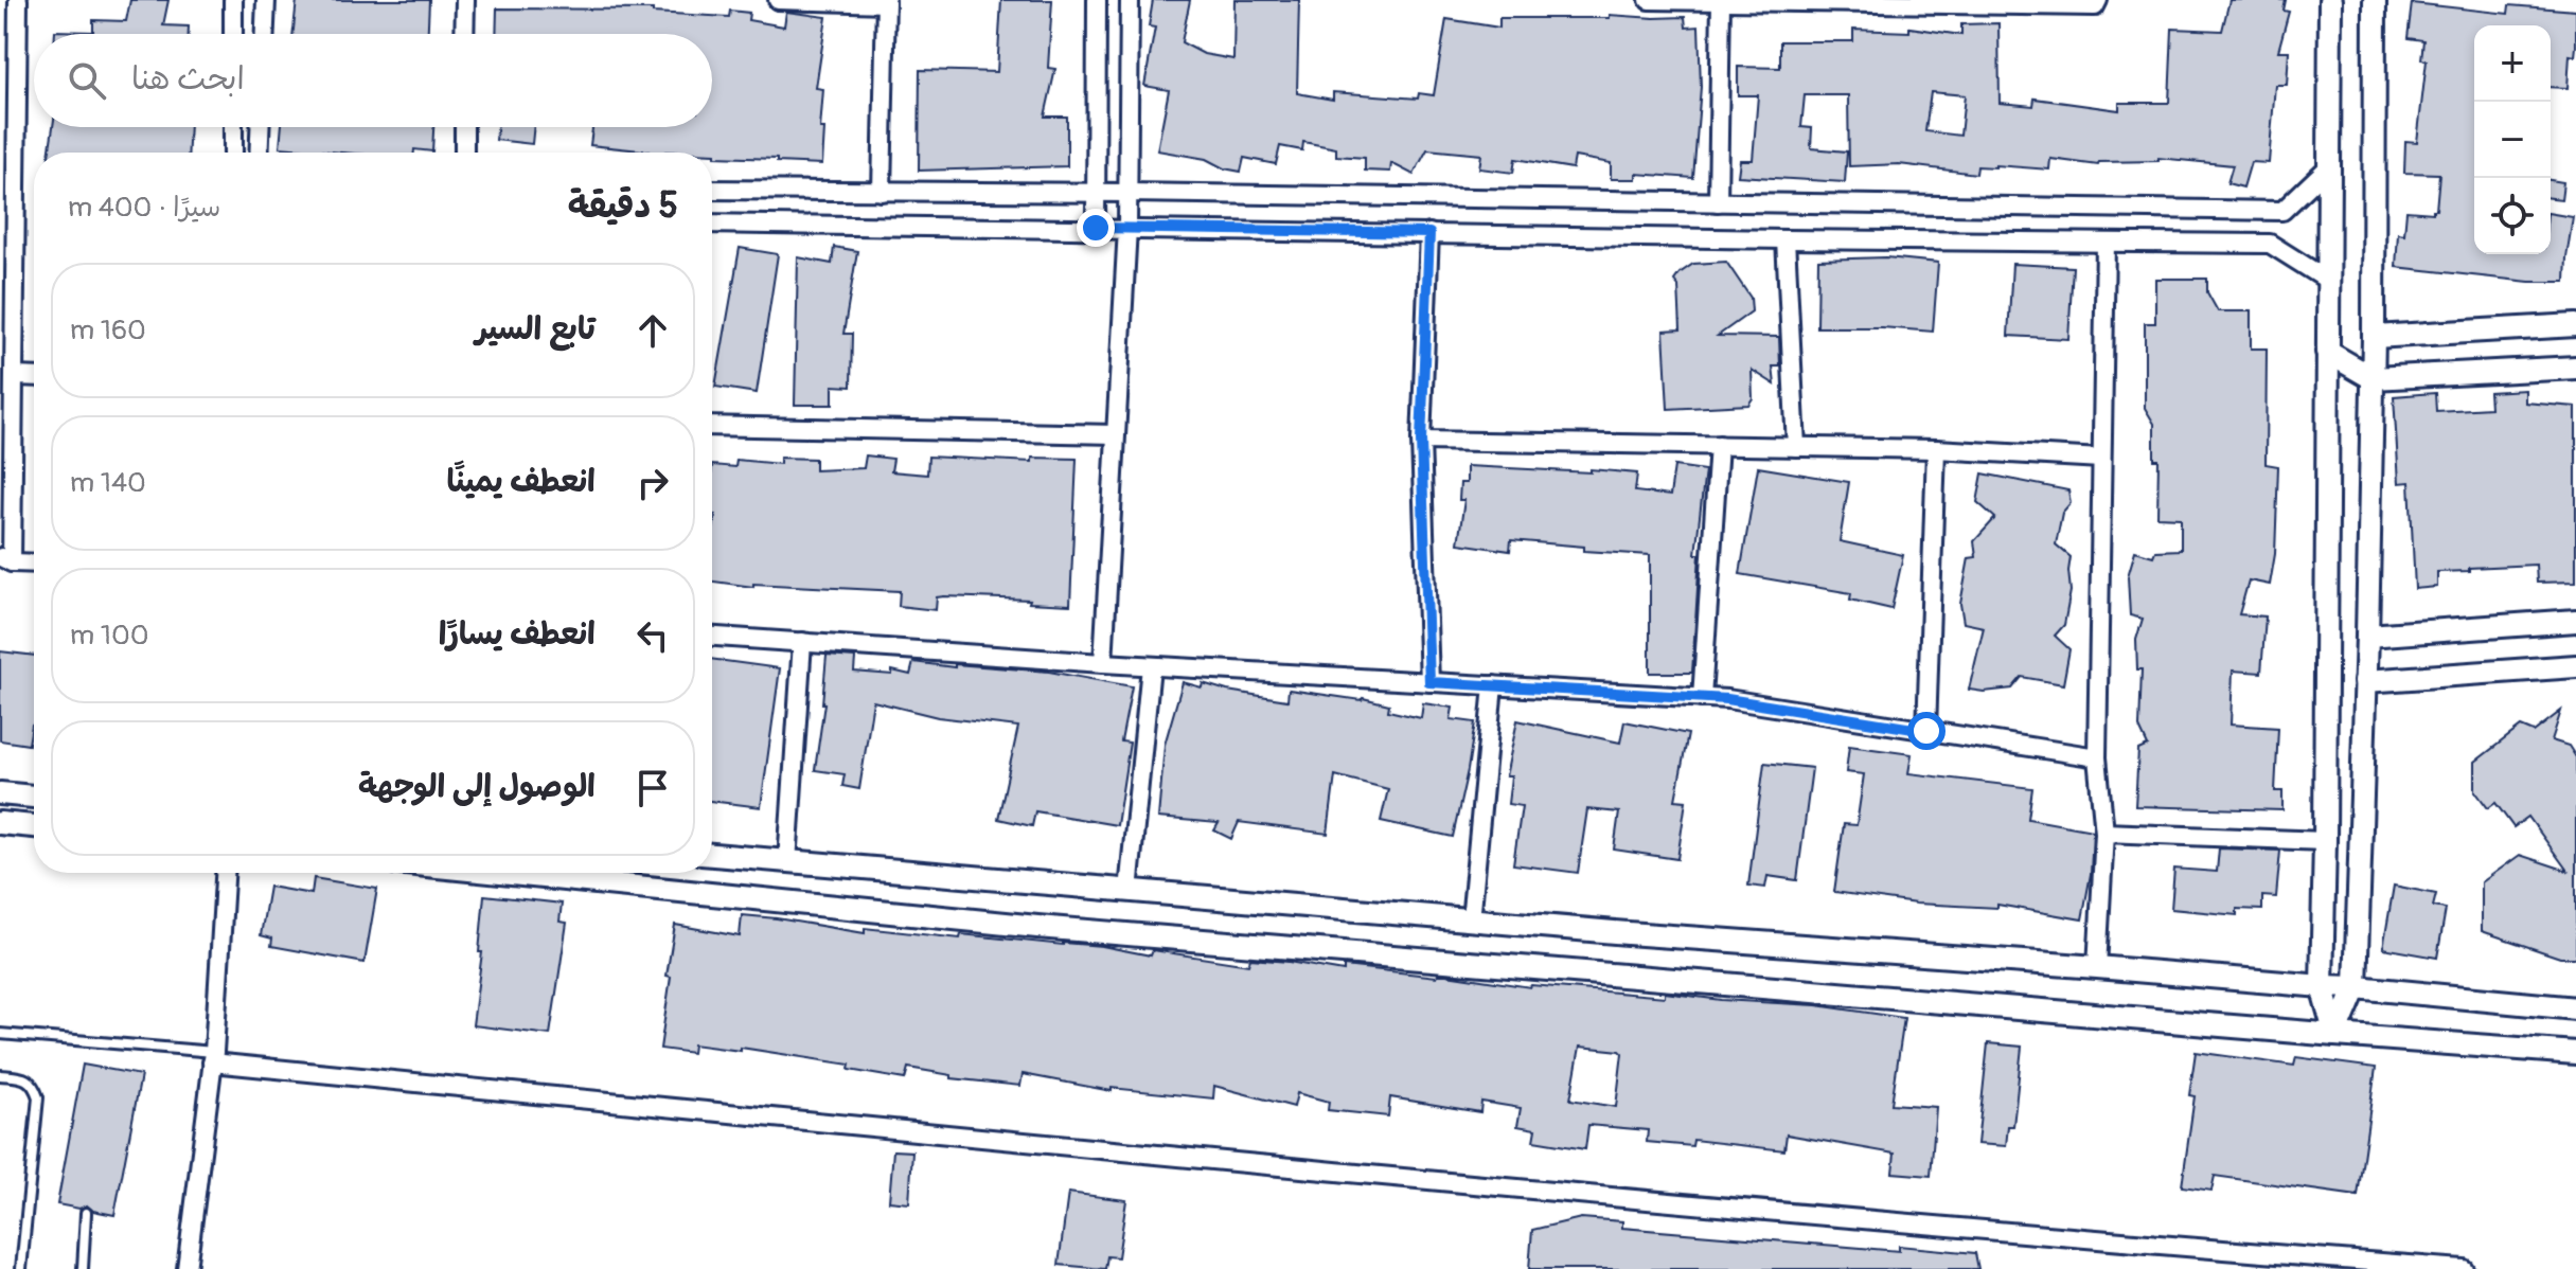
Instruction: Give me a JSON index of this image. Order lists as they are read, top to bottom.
{
  "page": {
    "map_buttons": ["+", "−"],
    "search": "ابحث هنا",
    "heading": ["5 دقيقة", "سيرًا · 400 m"],
    "list": [
      ["تابع السير", "160 m"],
      ["انعطف يمينًا", "140 m"],
      ["انعطف يسارًا", "100 m"],
      "الوصول إلى الوجهة"
    ]
  }
}
